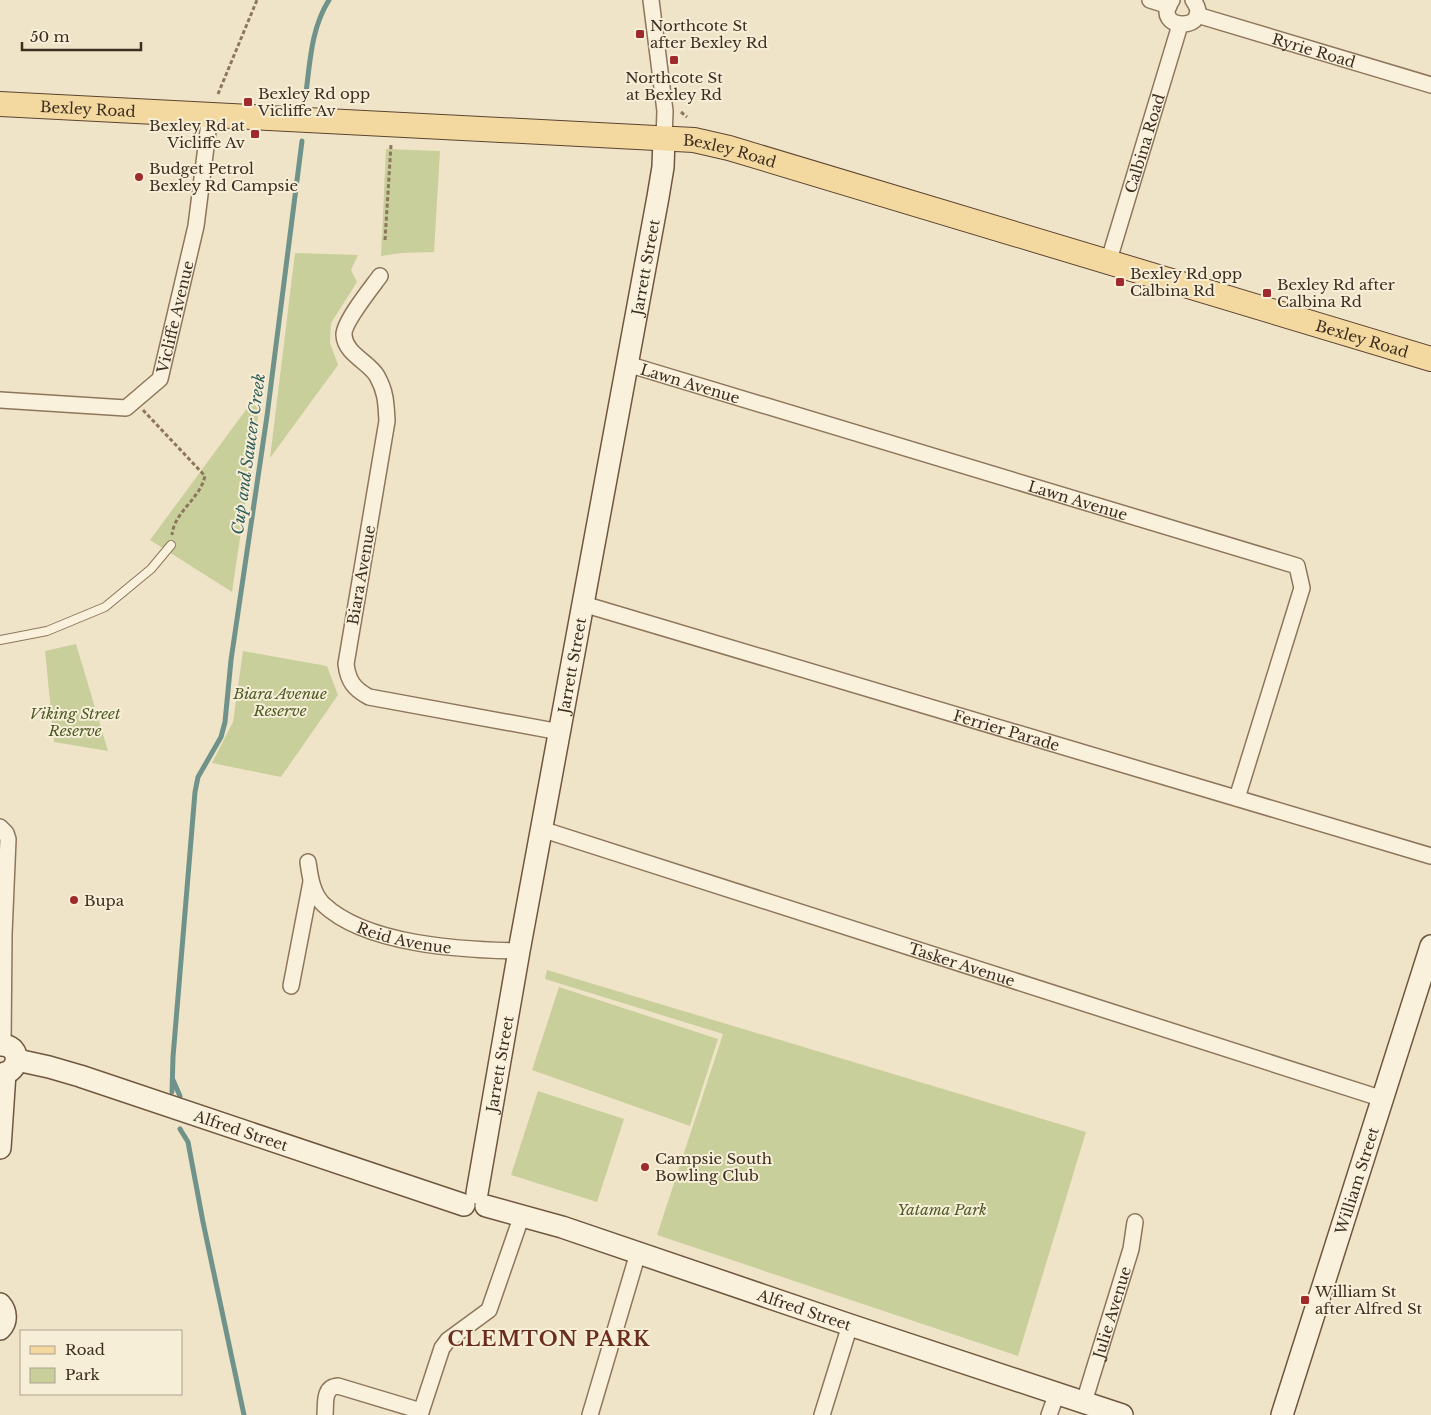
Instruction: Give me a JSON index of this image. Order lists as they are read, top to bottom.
{
  "streets": {
    "main road": ["Bexley Road"],
    "street": [
      "Ryrie Road",
      "Calbina Road",
      "Jarrett Street",
      "Vicliffe Avenue",
      "Lawn Avenue",
      "Biara Avenue",
      "Ferrier Parade",
      "Reid Avenue",
      "Tasker Avenue",
      "Alfred Street",
      "William Street",
      "Julie Avenue"
    ]
  },
  "crossings": [
    ["Bexley Road", "Calbina Road"],
    ["Bexley Road", "Jarrett Street"],
    ["Bexley Road", "Vicliffe Avenue"],
    ["Jarrett Street", "Lawn Avenue"],
    ["Jarrett Street", "Biara Avenue"],
    ["Jarrett Street", "Ferrier Parade"],
    ["Jarrett Street", "Reid Avenue"],
    ["Jarrett Street", "Tasker Avenue"],
    ["Jarrett Street", "Alfred Street"],
    ["Lawn Avenue", "Ferrier Parade"],
    ["Tasker Avenue", "William Street"],
    ["Alfred Street", "Julie Avenue"]
  ],
  "districts": ["CLEMTON PARK"],
  "water": ["Cup and Saucer Creek"],
  "parks": ["Biara Avenue Reserve", "Viking Street Reserve", "Yatama Park"],
  "places": {
    "transit": [
      "Northcote St after Bexley Rd",
      "Northcote St at Bexley Rd",
      "Bexley Rd opp Vicliffe Av",
      "Bexley Rd at Vicliffe Av",
      "Bexley Rd opp Calbina Rd",
      "Bexley Rd after Calbina Rd",
      "William St after Alfred St"
    ],
    "other": ["Budget Petrol Bexley Rd Campsie", "Bupa", "Campsie South Bowling Club"]
  },
  "legend": ["Road", "Park"],
  "scale_bar": "50 m"
}
